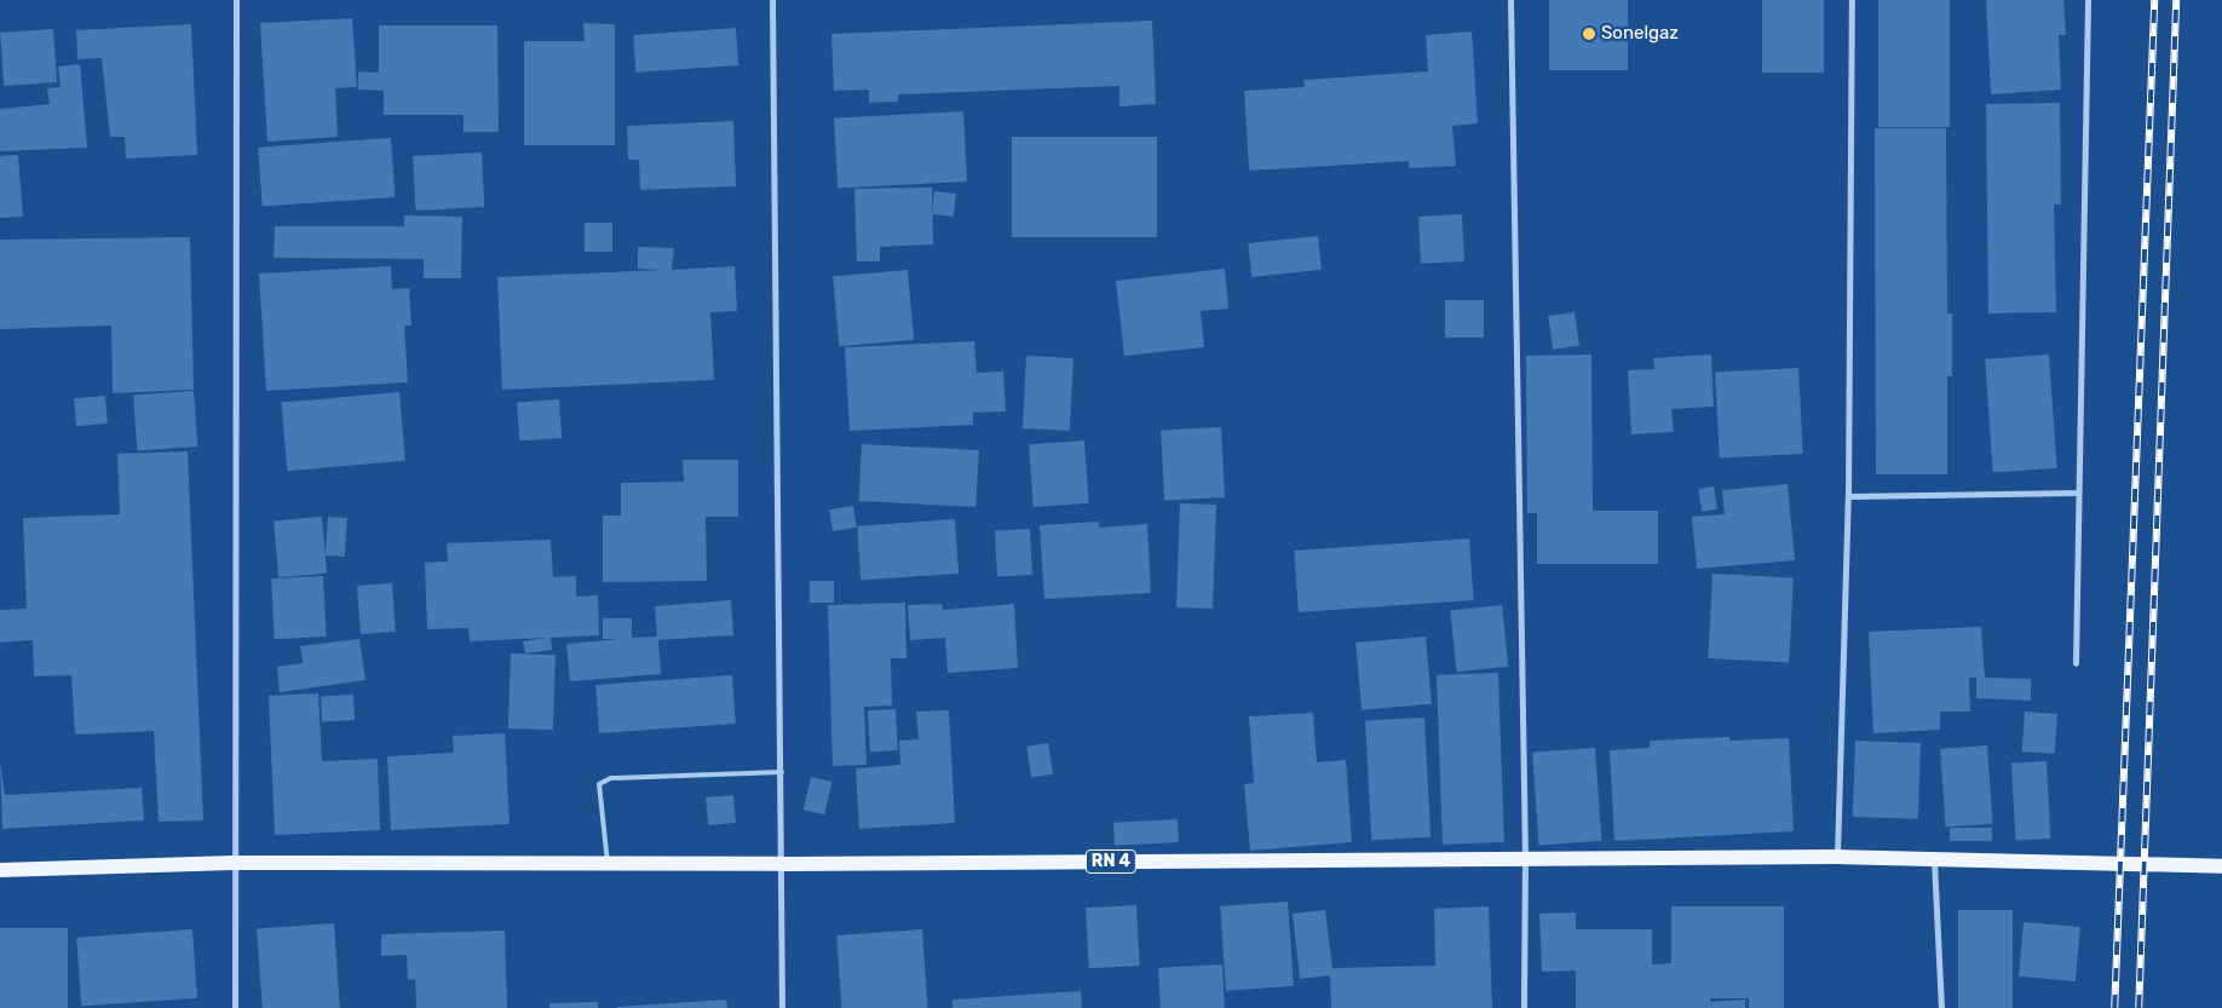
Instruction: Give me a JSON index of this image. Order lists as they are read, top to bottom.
{
  "streets": {
    "main road": ["RN 4"]
  },
  "places": ["Sonelgaz"]
}
